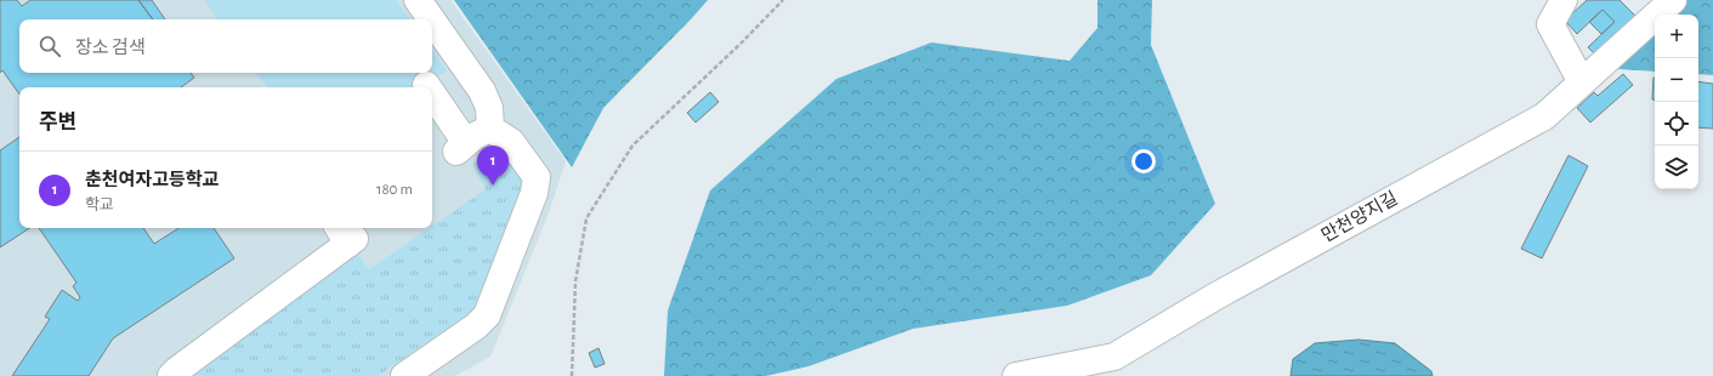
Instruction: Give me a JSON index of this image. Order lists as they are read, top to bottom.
{
  "streets": {
    "street": ["만천양지길"]
  },
  "page": {
    "map_buttons": ["+", "−"],
    "search": "장소 검색",
    "heading": "주변",
    "pins": "1",
    "list": [
      {
        "mark": "1",
        "name": "춘천여자고등학교",
        "note": "학교",
        "value": "180 m"
      }
    ]
  }
}
